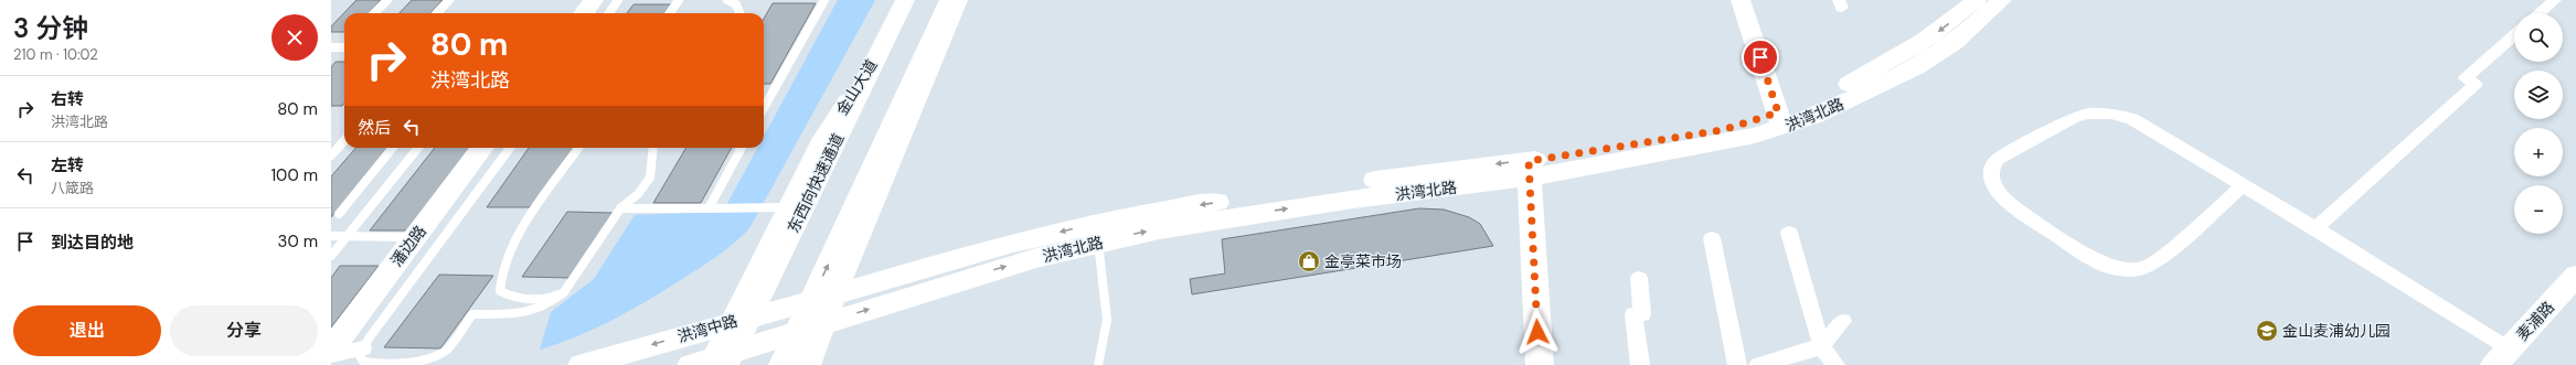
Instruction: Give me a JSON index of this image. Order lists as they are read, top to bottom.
{
  "streets": {
    "main road": [
      "金山大道",
      "洪湾北路",
      "东西向快速通道",
      "潘边路",
      "麦浦路",
      "洪湾中路"
    ]
  },
  "crossings": [
    ["金山大道", "洪湾北路"],
    ["金山大道", "东西向快速通道"],
    ["金山大道", "洪湾中路"],
    ["洪湾北路", "东西向快速通道"],
    ["洪湾北路", "洪湾中路"]
  ],
  "one_way": ["洪湾中路"],
  "places": {
    "shop": ["金亭菜市场"],
    "school or university": ["金山麦浦幼儿园"]
  },
  "page": {
    "heading": ["3 分钟", "210 m · 10:02"],
    "map_buttons": ["+", "−"],
    "turn": ["80 m", "洪湾北路"],
    "list": [
      {
        "name": "右转",
        "note": "洪湾北路",
        "value": "80 m"
      },
      {
        "name": "左转",
        "note": "八箴路",
        "value": "100 m"
      },
      {
        "name": "到达目的地",
        "value": "30 m"
      }
    ],
    "then": "然后",
    "buttons": ["退出", "分享"]
  }
}
